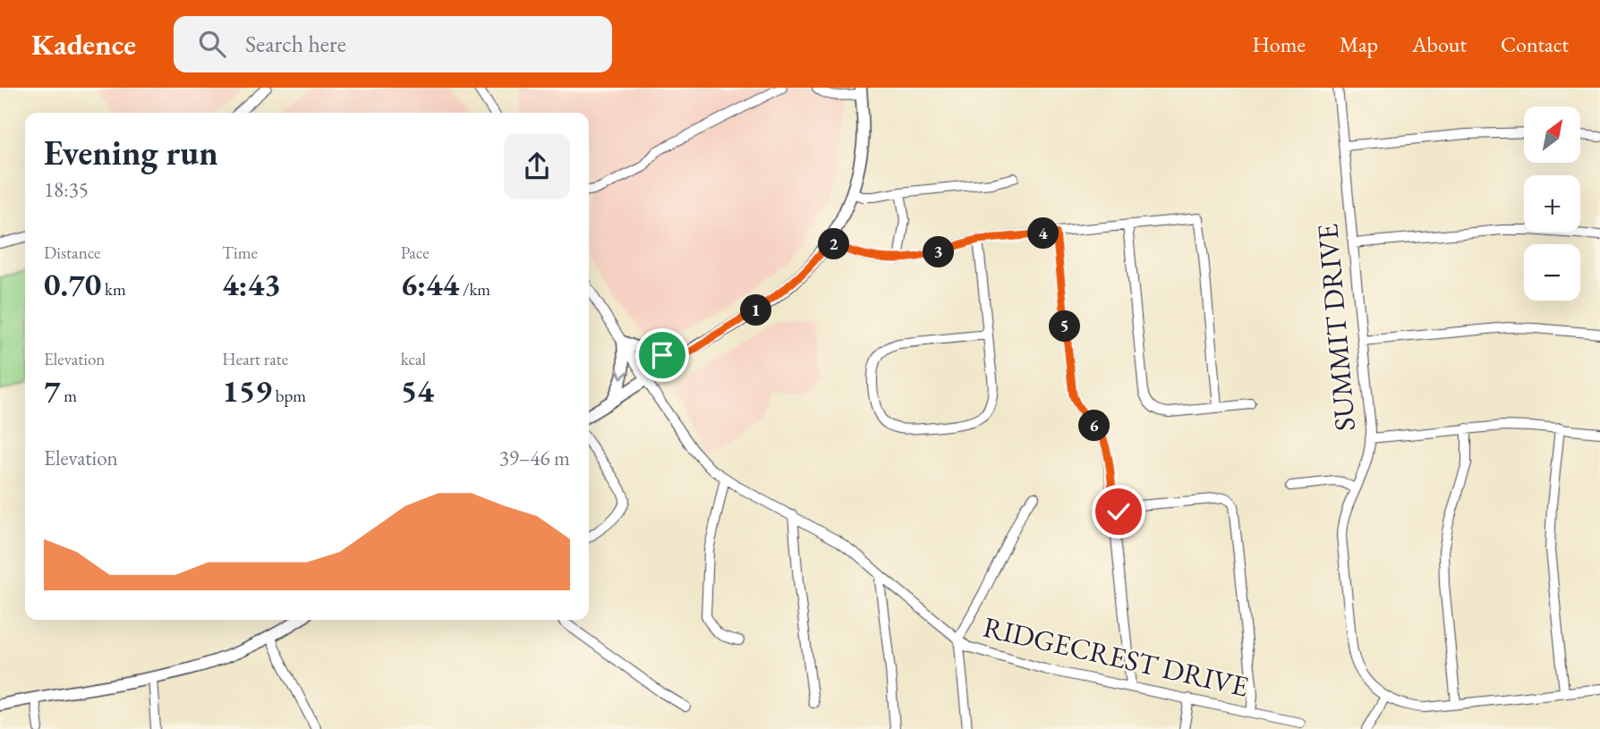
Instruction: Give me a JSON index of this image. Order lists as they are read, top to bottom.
{
  "streets": {
    "street": ["SUMMIT DRIVE", "RIDGECREST DRIVE"]
  },
  "north": "top right",
  "page": {
    "header": "Kadence",
    "search": "Search here",
    "nav": [
      "Home",
      "Map",
      "About",
      "Contact"
    ],
    "map_buttons": ["+", "−"],
    "heading": ["Evening run", "18:35"],
    "pins": [
      "4",
      "2",
      "3",
      "1",
      "5",
      "6"
    ],
    "stats": [
      ["Distance", "0.70 km"],
      ["Time", "4:43"],
      ["Pace", "6:44 /km"],
      ["Elevation", "7 m"],
      ["Heart rate", "159 bpm"],
      ["kcal", "54"]
    ],
    "chart": ["Elevation", "39–46 m"]
  }
}
